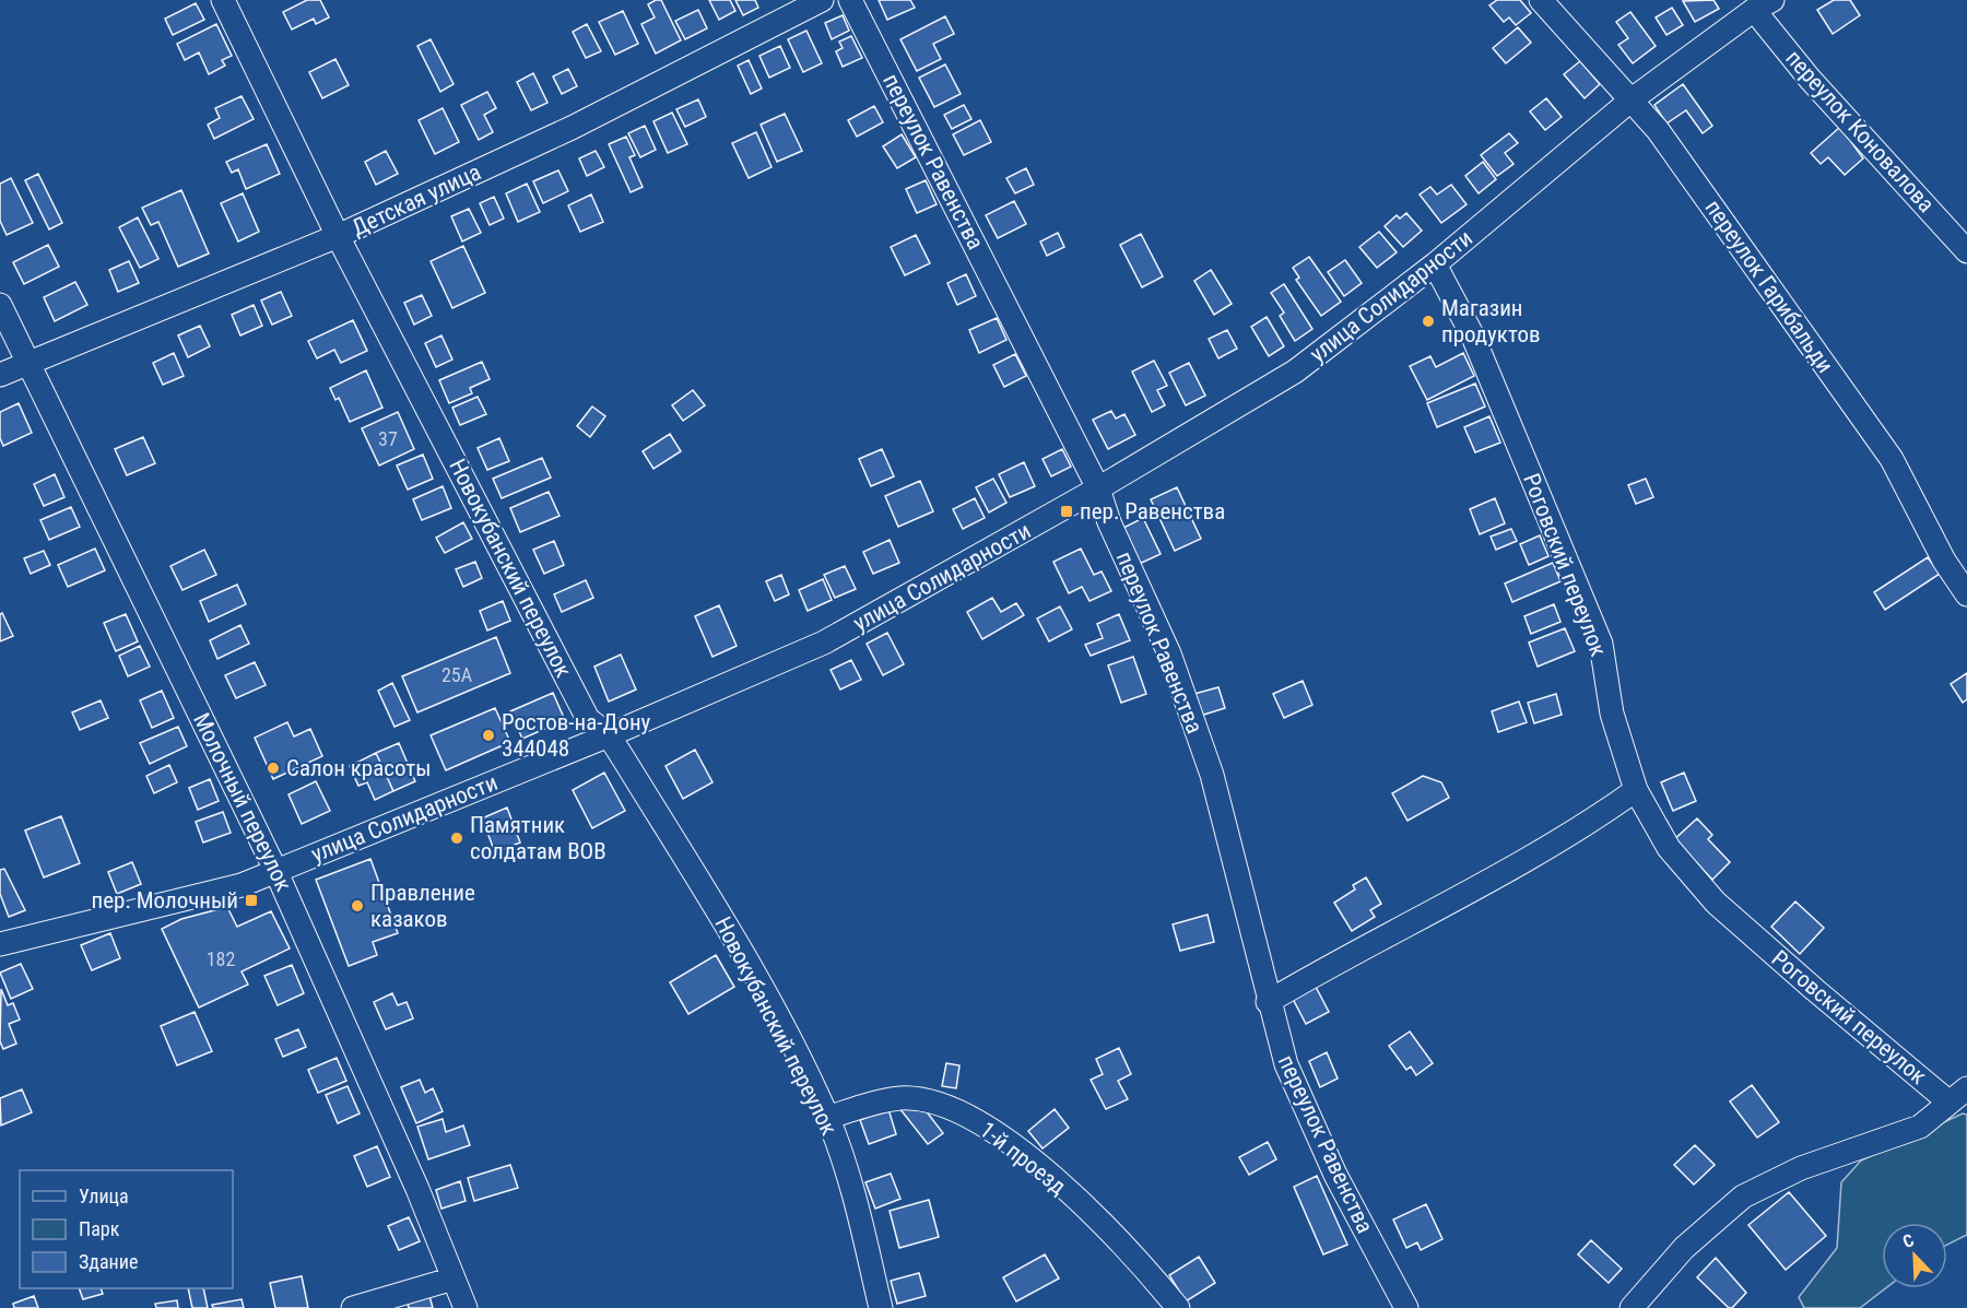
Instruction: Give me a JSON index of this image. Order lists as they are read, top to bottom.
{
  "streets": {
    "street": [
      "переулок Коновалова",
      "переулок Равенства",
      "Детская улица",
      "переулок Гарибальди",
      "улица Солидарности",
      "Роговский переулок",
      "Новокубанский переулок",
      "Молочный переулок",
      "1-й проезд"
    ]
  },
  "crossings": [
    ["переулок Коновалова", "улица Солидарности"],
    ["переулок Равенства", "улица Солидарности"],
    ["Детская улица", "Новокубанский переулок"],
    ["Детская улица", "Молочный переулок"],
    ["переулок Гарибальди", "улица Солидарности"],
    ["улица Солидарности", "Роговский переулок"],
    ["улица Солидарности", "Новокубанский переулок"],
    ["улица Солидарности", "Молочный переулок"],
    ["Новокубанский переулок", "1-й проезд"]
  ],
  "places": {
    "other": [
      "Магазин продуктов",
      "Ростов-на-Дону 344048",
      "Салон красоты",
      "Памятник солдатам ВОВ",
      "Правление казаков"
    ],
    "transit": ["пер. Равенства", "пер. Молочный"]
  },
  "house_numbers": ["37", "25А", "182"],
  "legend": ["Улица", "Парк", "Здание"],
  "north": "top left"
}
